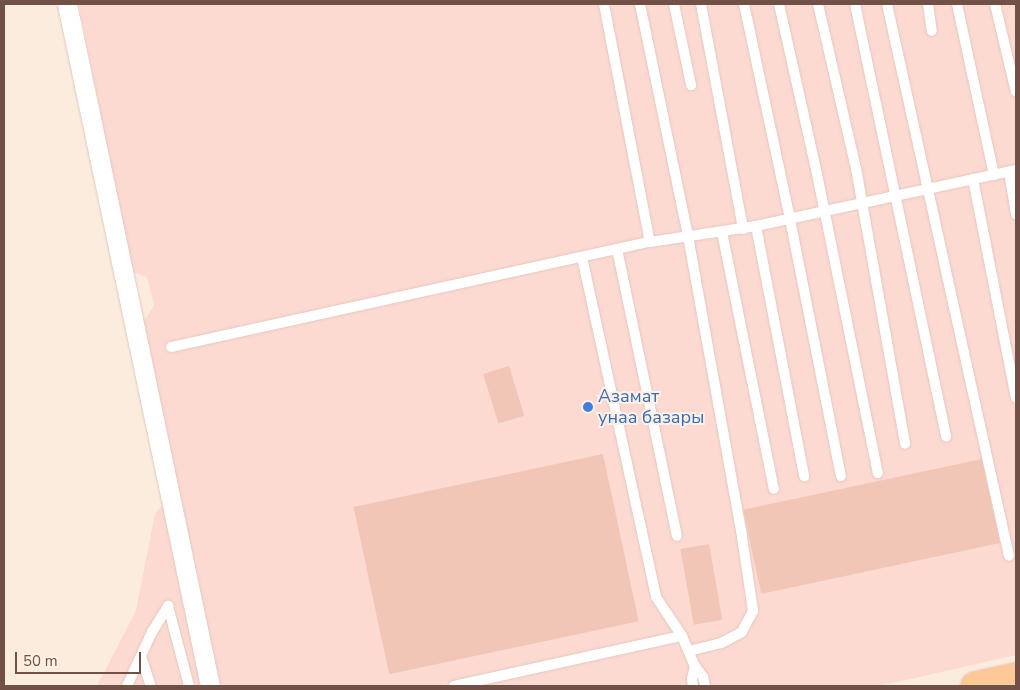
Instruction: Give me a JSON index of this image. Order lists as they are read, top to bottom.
{
  "places": ["Азамат унаа базары"],
  "scale_bar": "50 m"
}
